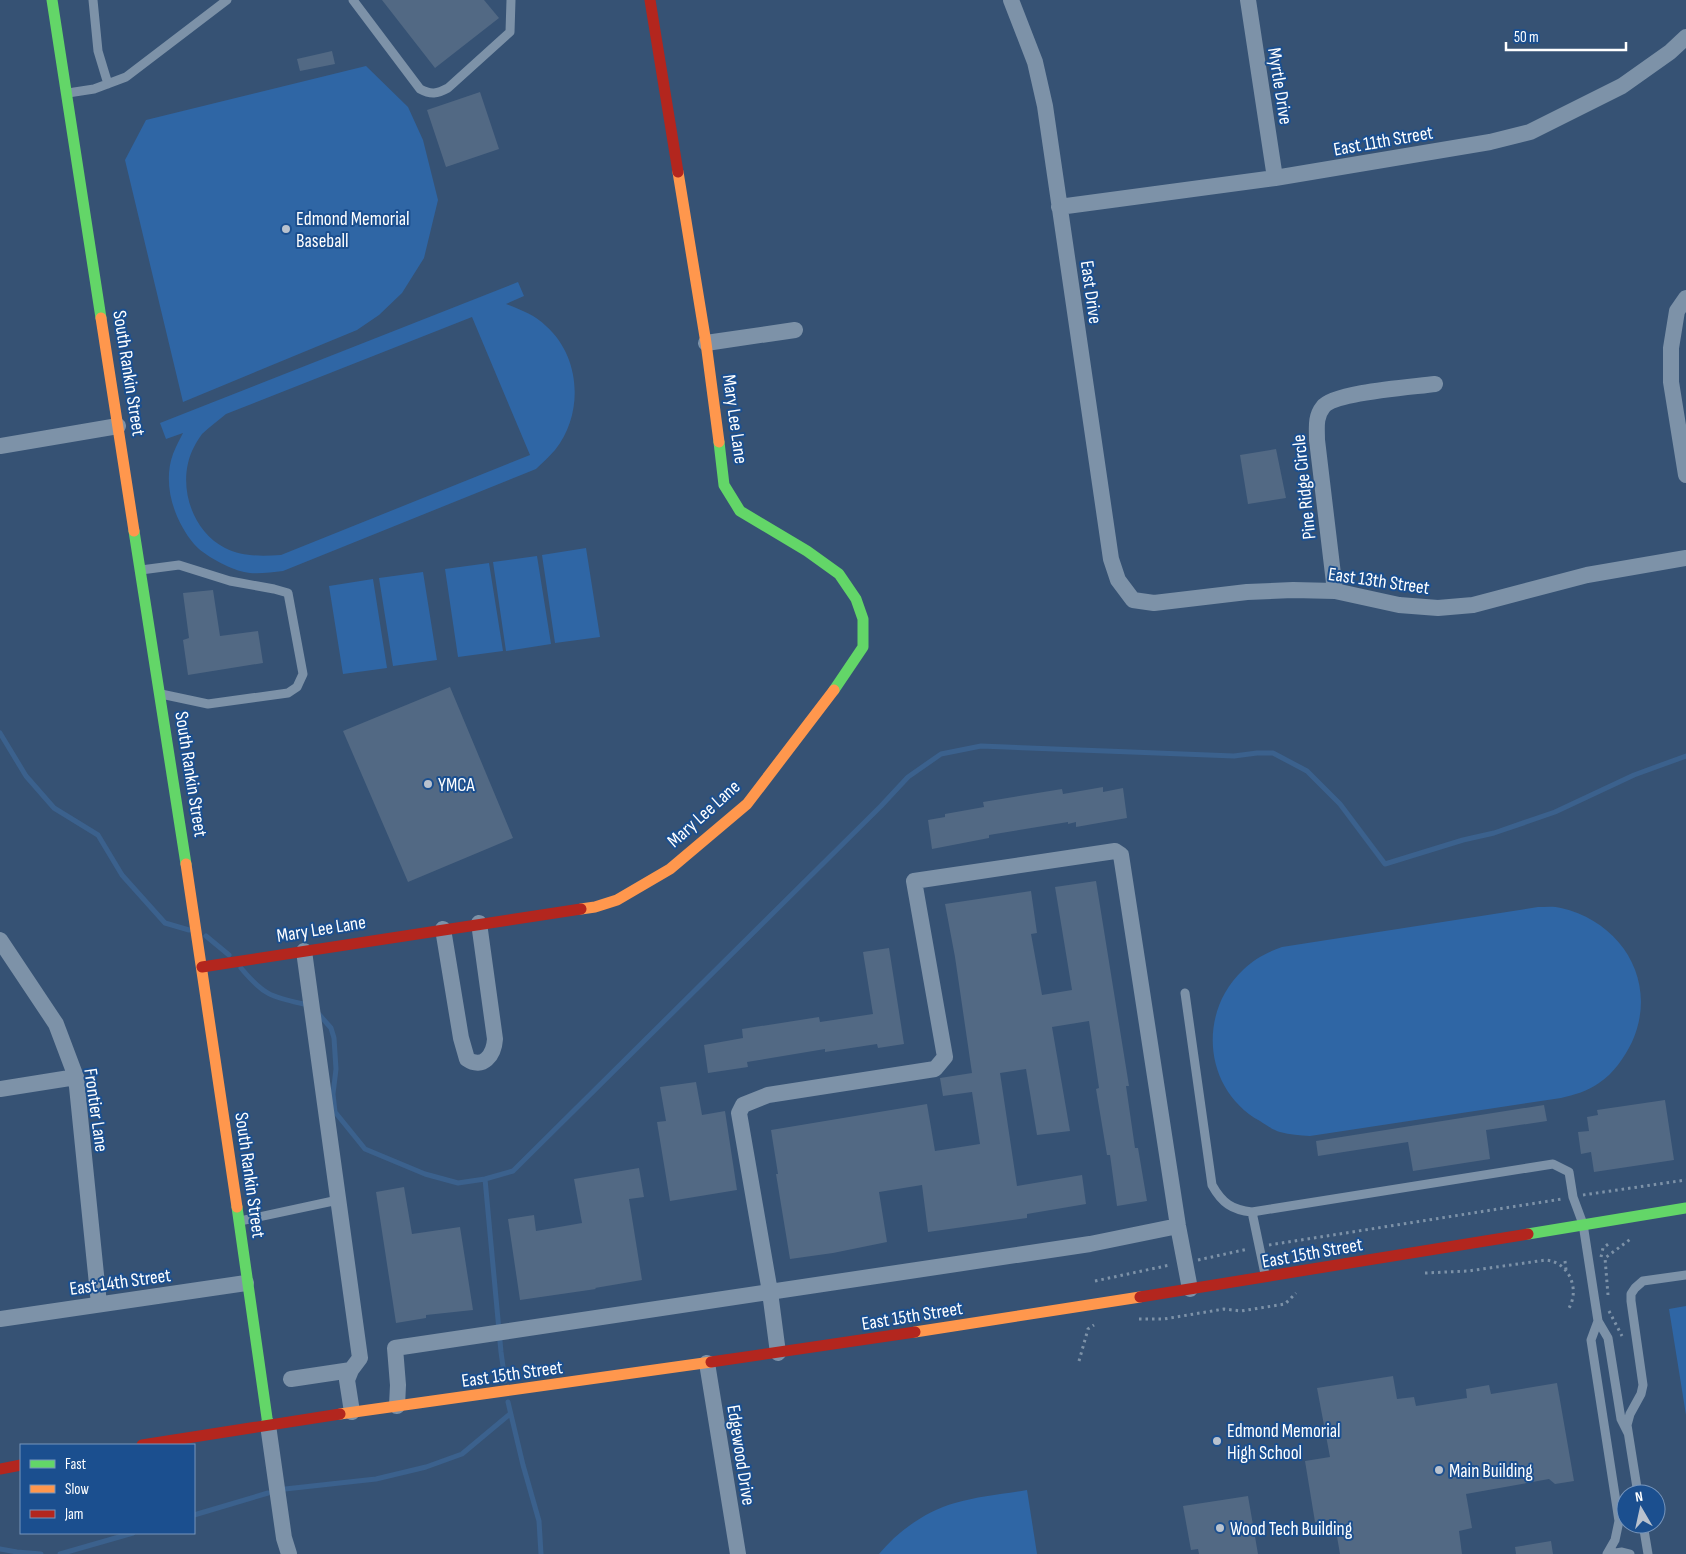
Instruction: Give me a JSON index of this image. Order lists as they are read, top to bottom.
{
  "streets": {
    "street": [
      "Myrtle Drive",
      "East 11th Street",
      "East Drive",
      "South Rankin Street",
      "Mary Lee Lane",
      "Pine Ridge Circle",
      "East 13th Street",
      "Frontier Lane",
      "East 15th Street",
      "East 14th Street",
      "Edgewood Drive"
    ]
  },
  "crossings": [
    ["Myrtle Drive", "East 11th Street"],
    ["East 11th Street", "East Drive"],
    ["East Drive", "East 13th Street"],
    ["South Rankin Street", "Mary Lee Lane"],
    ["South Rankin Street", "East 15th Street"],
    ["South Rankin Street", "East 14th Street"],
    ["Pine Ridge Circle", "East 13th Street"],
    ["Frontier Lane", "East 14th Street"],
    ["East 15th Street", "Edgewood Drive"]
  ],
  "places": [
    "Edmond Memorial Baseball",
    "YMCA",
    "Edmond Memorial High School",
    "Main Building",
    "Wood Tech Building"
  ],
  "legend": ["Fast", "Slow", "Jam"],
  "scale_bar": "50 m",
  "north": "top"
}
